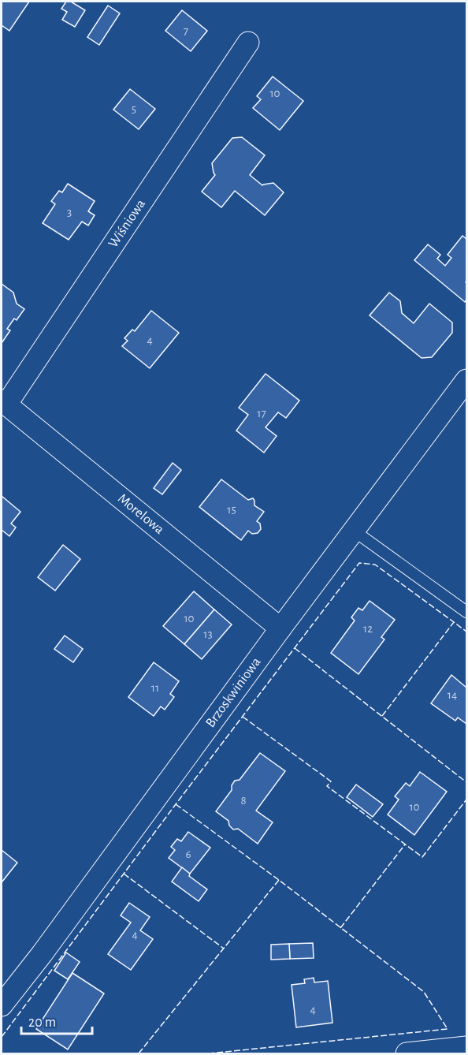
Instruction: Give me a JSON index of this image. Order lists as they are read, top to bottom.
{
  "streets": {
    "street": ["Wiśniowa", "Morelowa", "Brzoskwiniowa"]
  },
  "crossings": [
    ["Wiśniowa", "Morelowa"],
    ["Morelowa", "Brzoskwiniowa"]
  ],
  "house_numbers": [
    "7",
    "10",
    "5",
    "3",
    "4",
    "17",
    "15",
    "10",
    "12",
    "13",
    "11",
    "14",
    "8",
    "10",
    "6",
    "4",
    "4"
  ],
  "scale_bar": "20 m"
}
